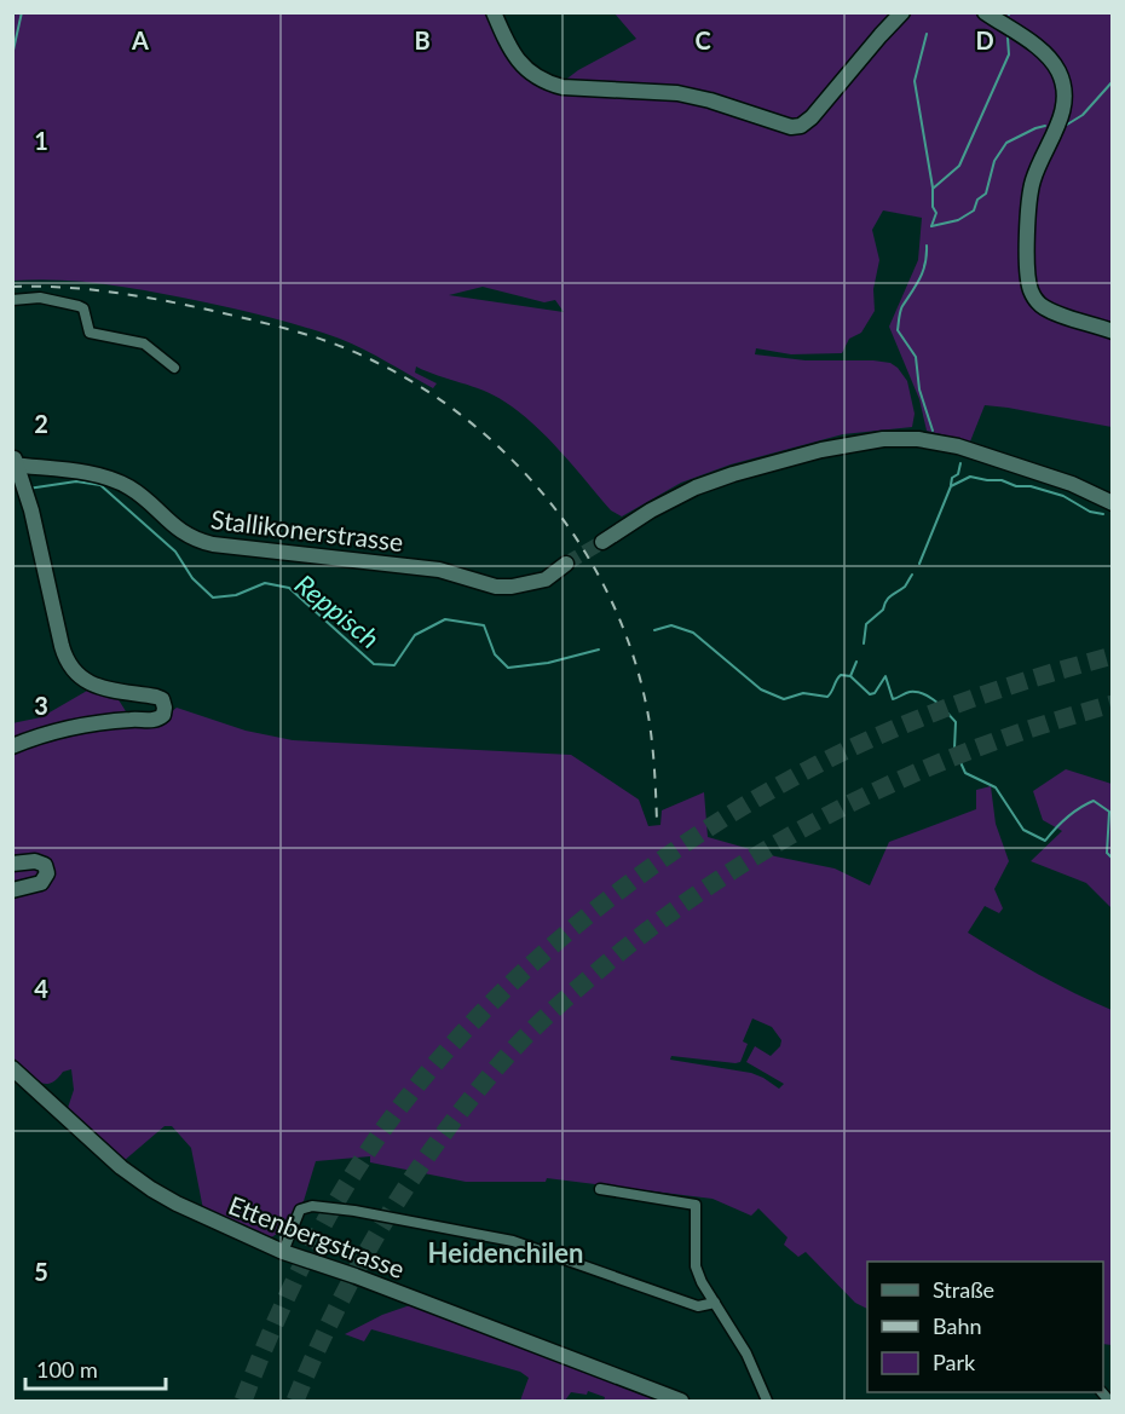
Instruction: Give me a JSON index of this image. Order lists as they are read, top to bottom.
{
  "streets": {
    "street": ["Stallikonerstrasse", "Ettenbergstrasse"]
  },
  "districts": ["Heidenchilen"],
  "water": ["Reppisch"],
  "legend": ["Straße", "Bahn", "Park"],
  "scale_bar": "100 m",
  "grid": {
    "columns": [
      "A",
      "B",
      "C",
      "D"
    ],
    "rows": [
      "1",
      "2",
      "3",
      "4",
      "5"
    ]
  }
}
